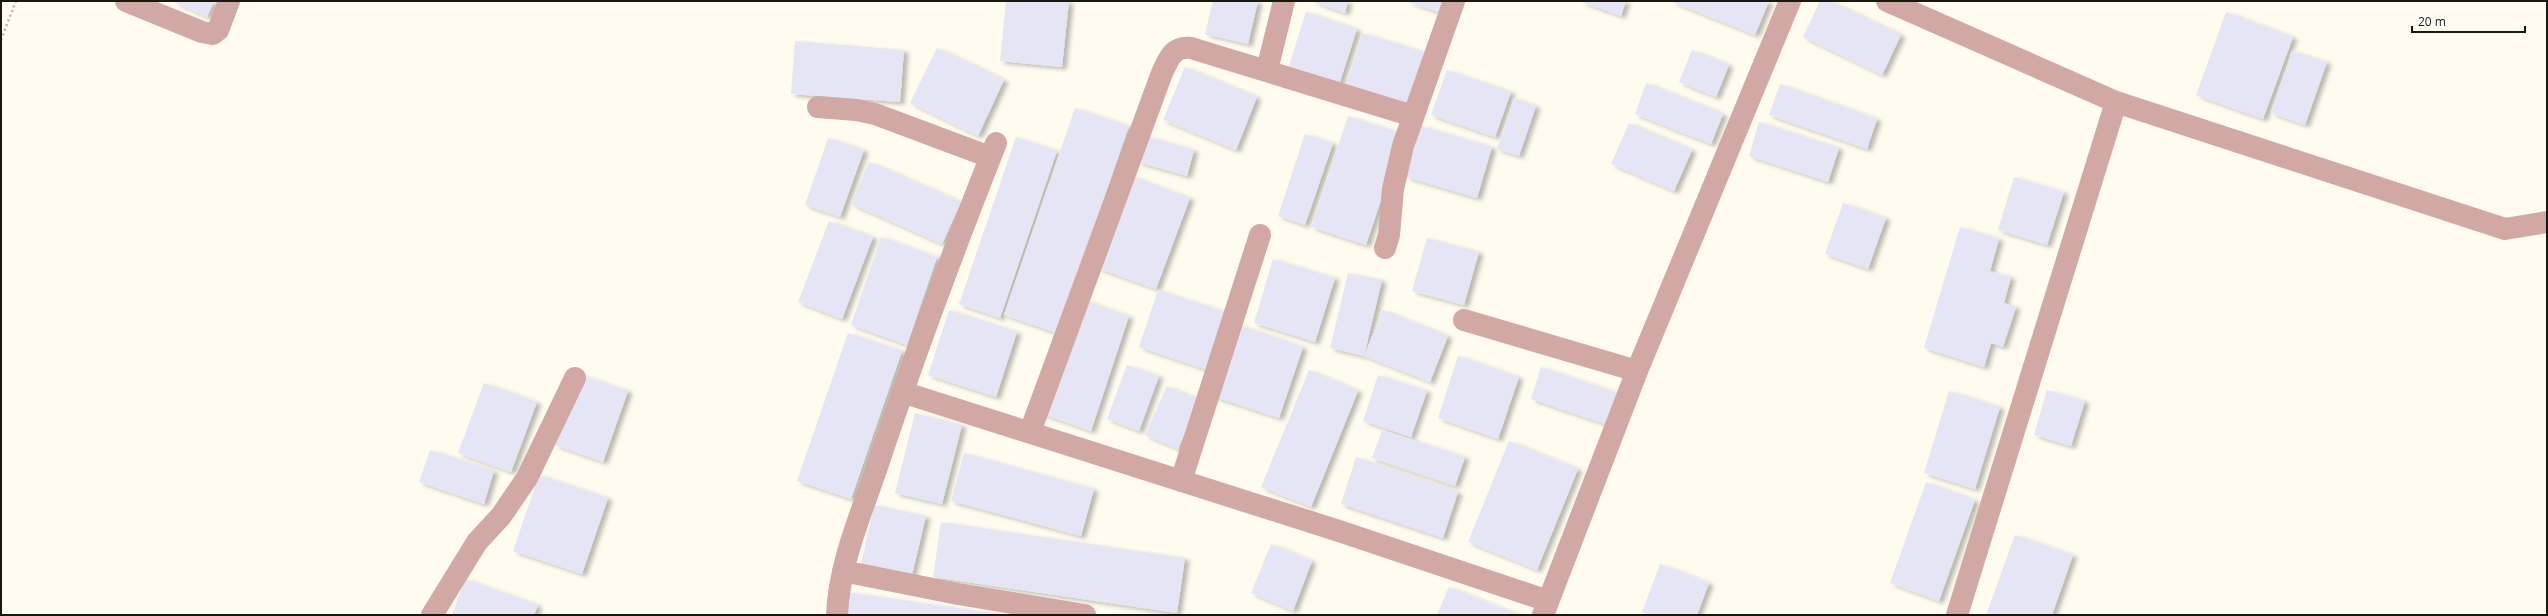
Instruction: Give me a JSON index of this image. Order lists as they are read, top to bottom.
{
  "scale_bar": "20 m"
}
